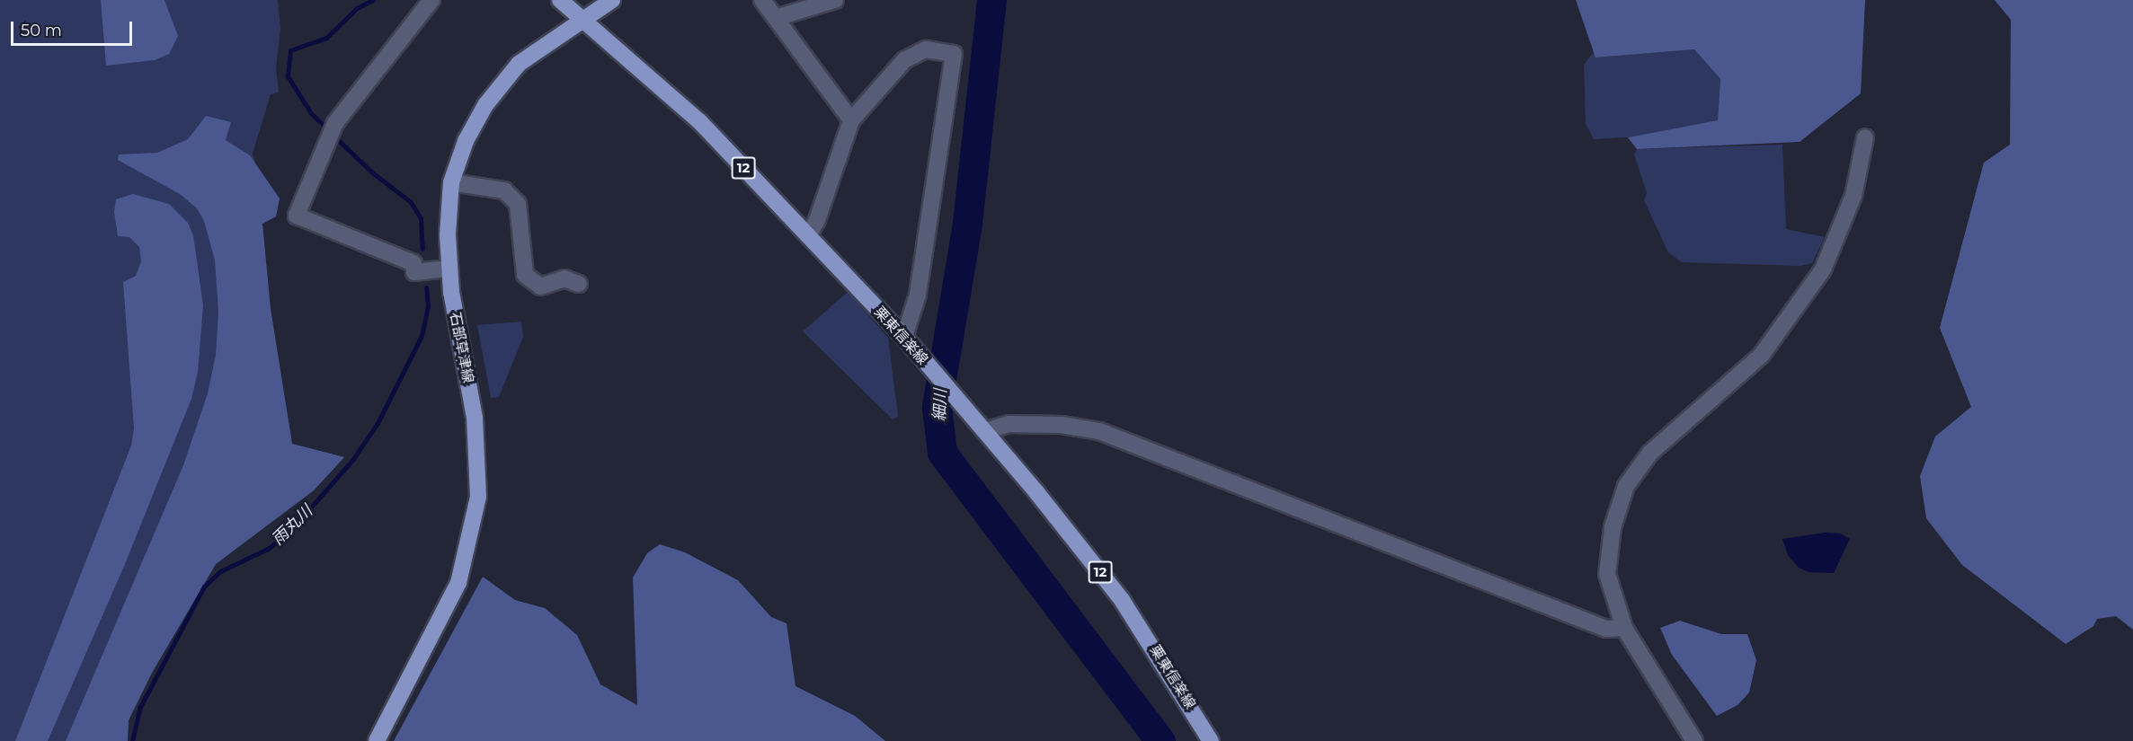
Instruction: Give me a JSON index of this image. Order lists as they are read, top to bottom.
{
  "streets": {
    "main road": ["12", "栗東信楽線", "石部草津線"]
  },
  "crossings": [
    ["栗東信楽線", "石部草津線"]
  ],
  "water": ["細川", "雨丸川"],
  "scale_bar": "50 m"
}
